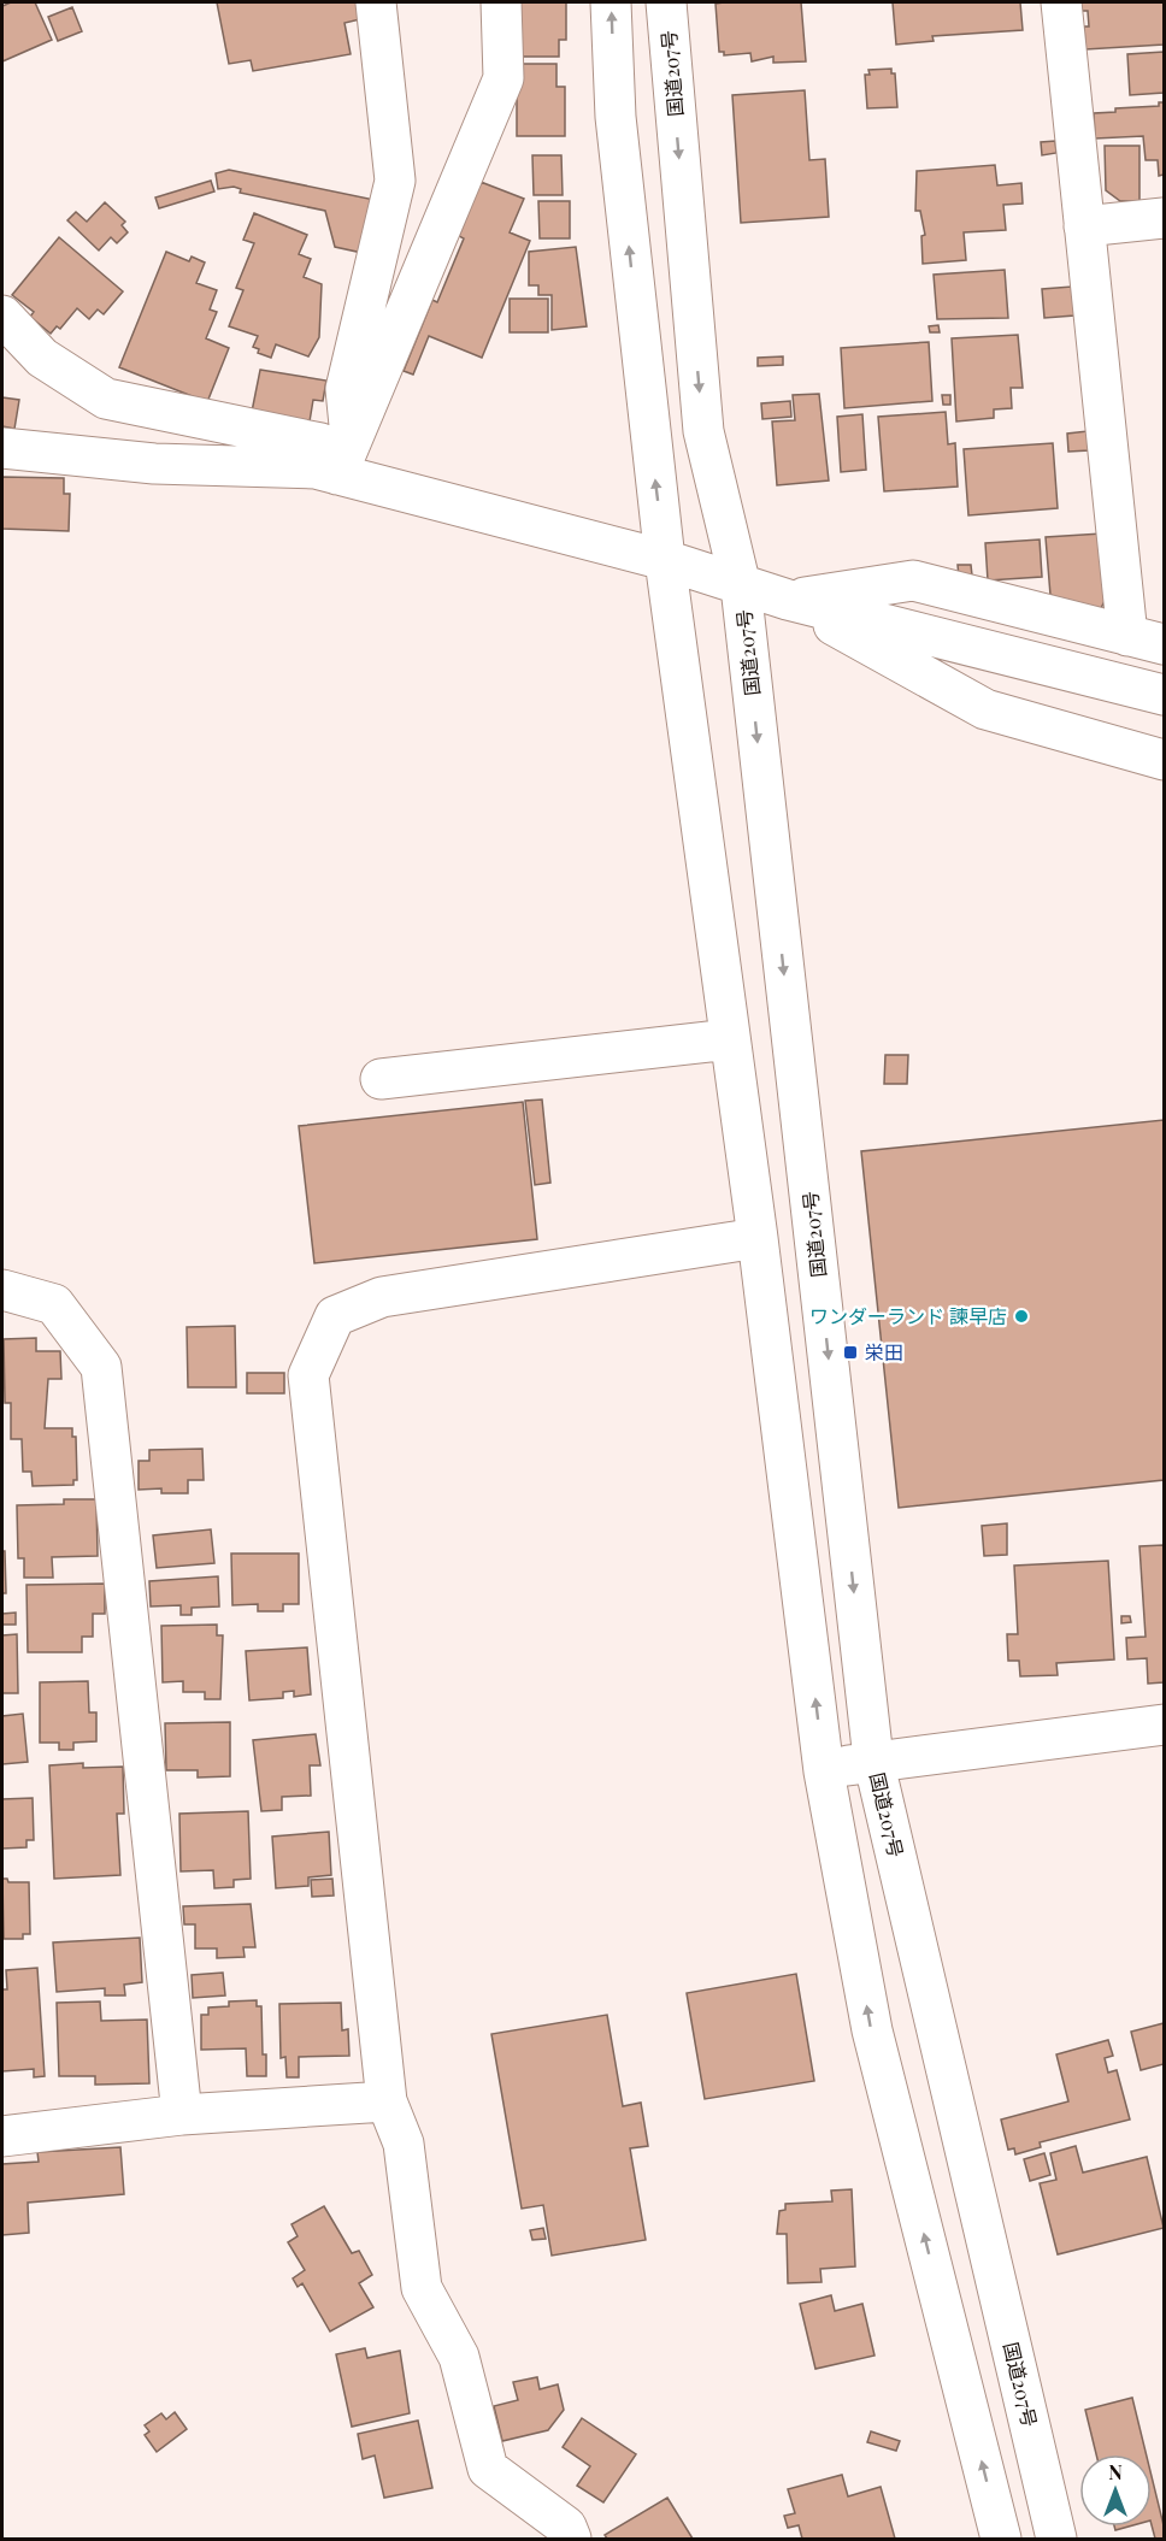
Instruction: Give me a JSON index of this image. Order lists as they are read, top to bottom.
{
  "streets": {
    "street": ["国道207号"]
  },
  "places": {
    "other": ["ワンダーランド 諫早店"],
    "transit": ["栄田"]
  },
  "north": "top"
}
